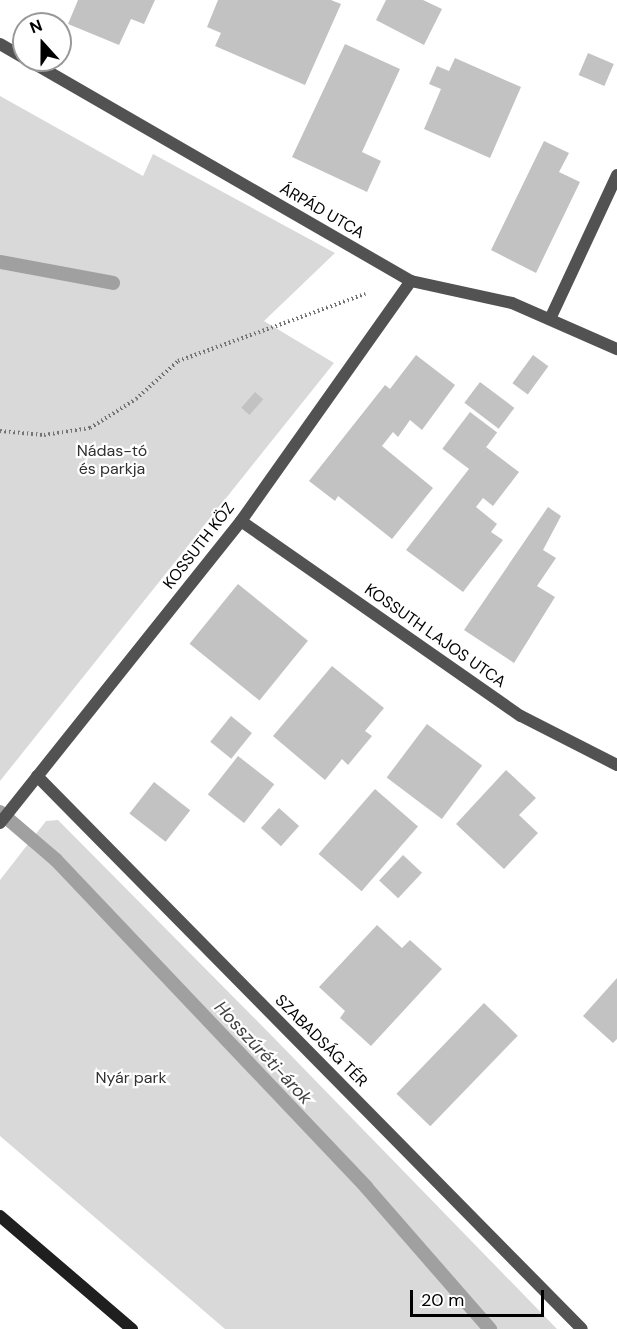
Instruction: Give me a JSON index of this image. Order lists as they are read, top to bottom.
{
  "streets": {
    "street": [
      "ÁRPÁD UTCA",
      "KOSSUTH KÖZ",
      "KOSSUTH LAJOS UTCA",
      "SZABADSÁG TÉR"
    ]
  },
  "crossings": [
    ["ÁRPÁD UTCA", "KOSSUTH KÖZ"],
    ["KOSSUTH KÖZ", "KOSSUTH LAJOS UTCA"],
    ["KOSSUTH KÖZ", "SZABADSÁG TÉR"]
  ],
  "water": ["Hosszúréti-árok"],
  "parks": ["Nádas-tó és parkja", "Nyár park"],
  "scale_bar": "20 m",
  "north": "top"
}
